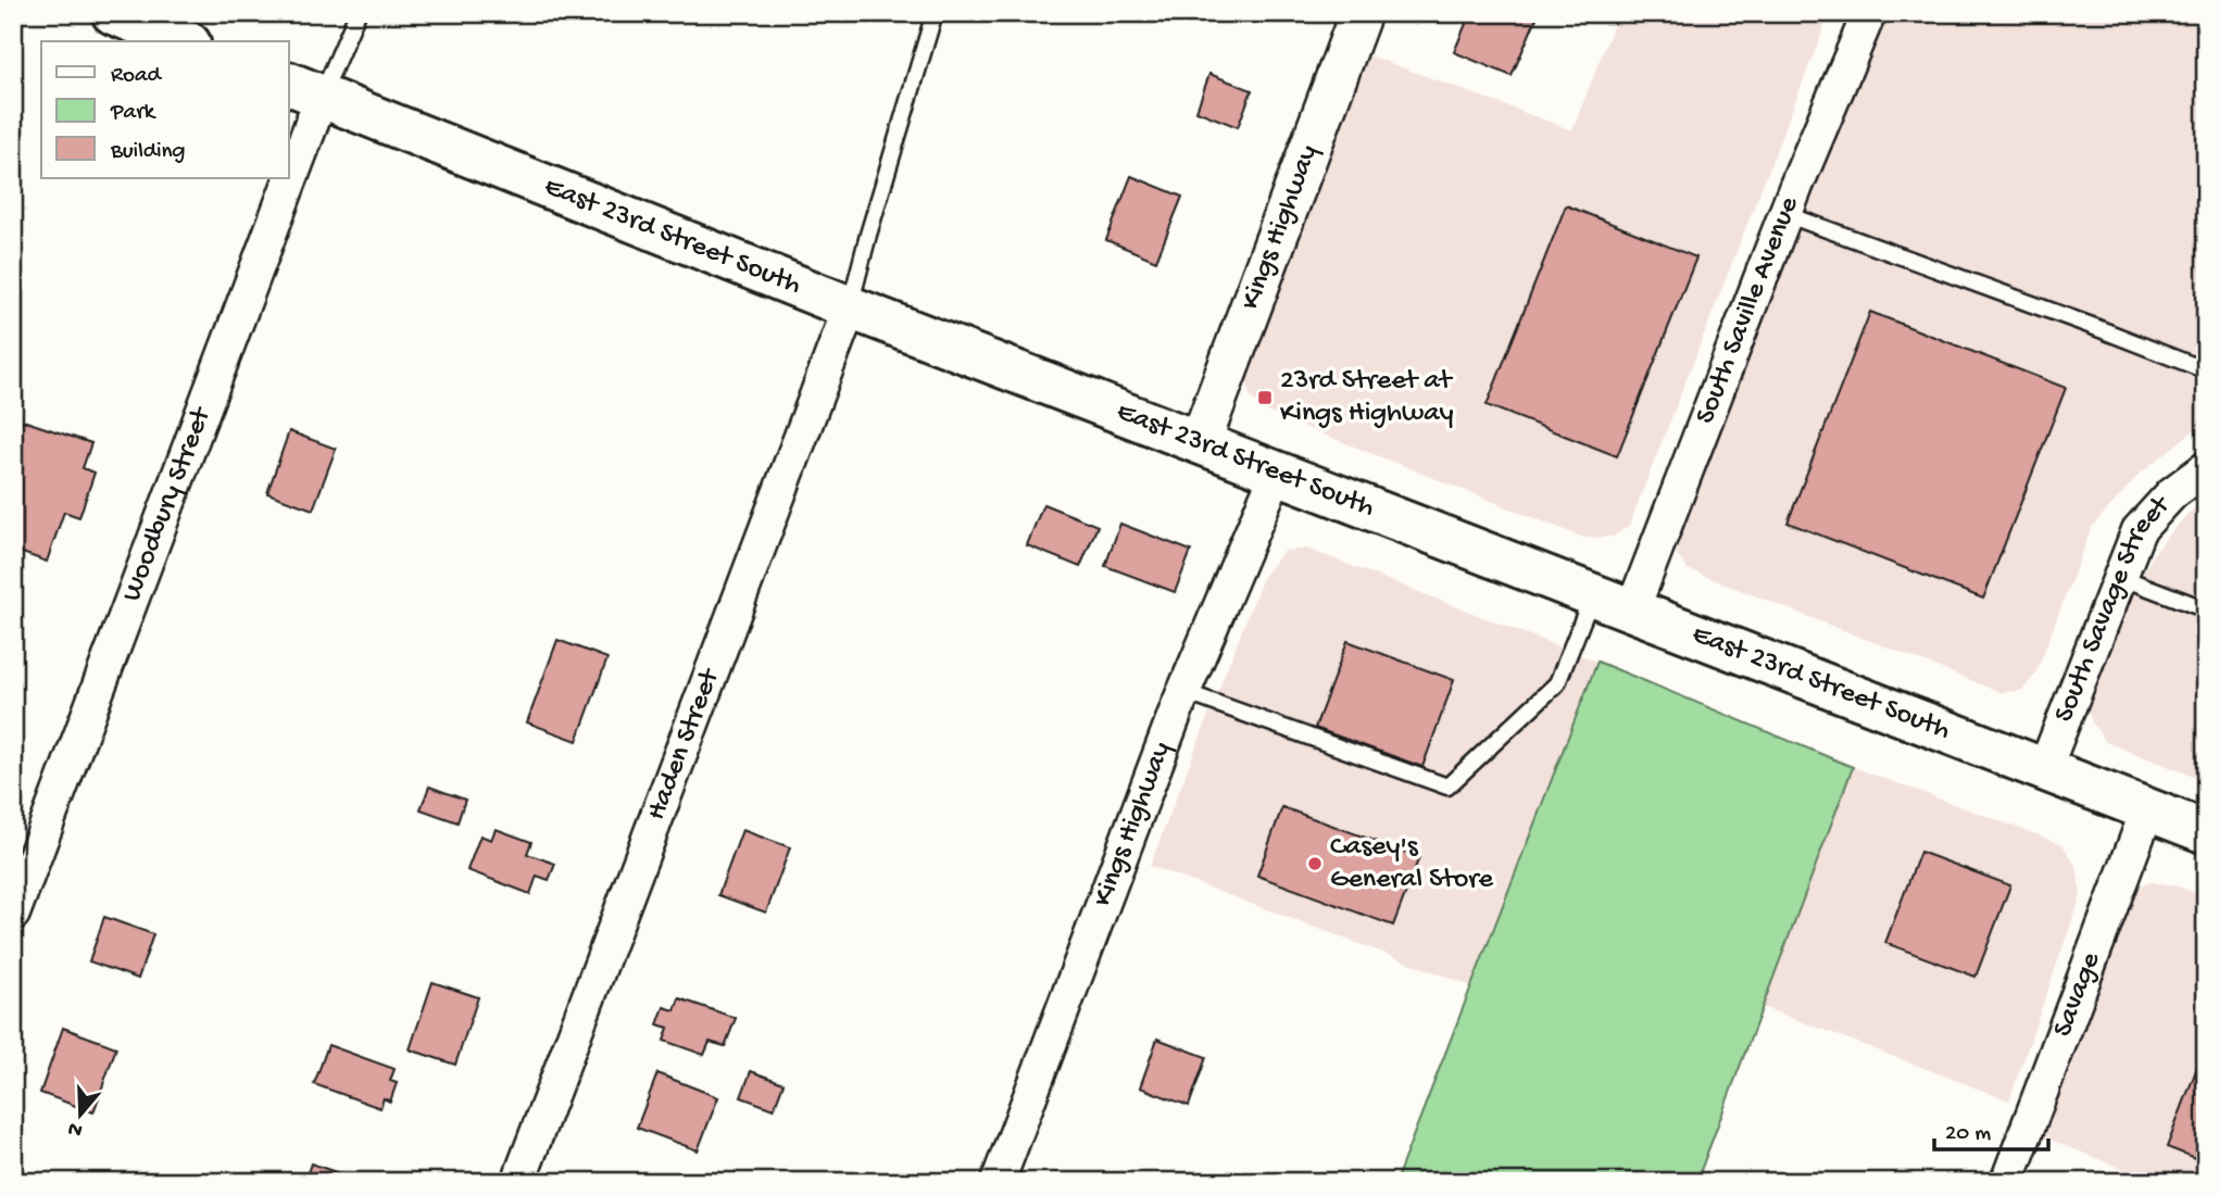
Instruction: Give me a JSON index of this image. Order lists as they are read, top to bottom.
{
  "streets": {
    "main road": ["East 23rd Street South"],
    "street": [
      "Kings Highway",
      "South Saville Avenue",
      "Woodbury Street",
      "South Savage Street",
      "Haden Street",
      "Savage"
    ]
  },
  "crossings": [
    ["Kings Highway", "East 23rd Street South"],
    ["East 23rd Street South", "South Saville Avenue"],
    ["East 23rd Street South", "Woodbury Street"],
    ["East 23rd Street South", "South Savage Street"],
    ["East 23rd Street South", "Haden Street"],
    ["East 23rd Street South", "Savage"]
  ],
  "places": {
    "transit": ["23rd Street at Kings Highway"],
    "other": ["Casey's General Store"]
  },
  "legend": ["Road", "Park", "Building"],
  "scale_bar": "20 m",
  "north": "bottom"
}
